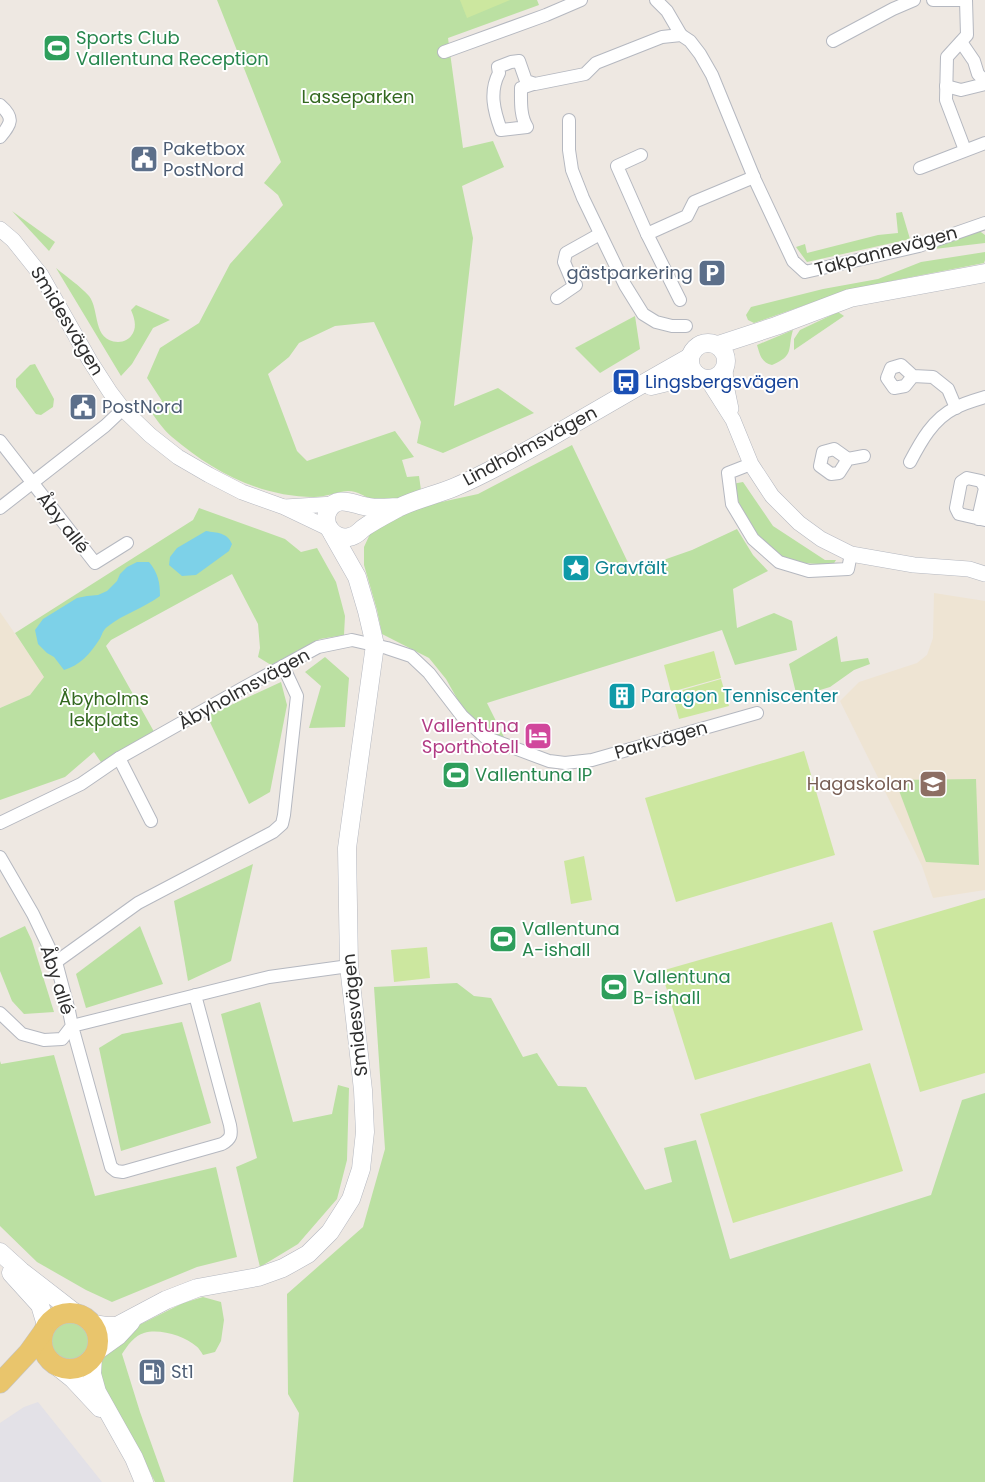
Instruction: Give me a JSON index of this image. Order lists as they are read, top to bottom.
{
  "streets": {
    "main road": ["Smidesvägen", "Lindholmsvägen"],
    "street": [
      "Takpannevägen",
      "Åby allé",
      "Åbyholmsvägen",
      "Parkvägen"
    ]
  },
  "crossings": [
    ["Smidesvägen", "Lindholmsvägen"],
    ["Smidesvägen", "Åby allé"],
    ["Smidesvägen", "Åbyholmsvägen"],
    ["Smidesvägen", "Parkvägen"],
    ["Åbyholmsvägen", "Parkvägen"]
  ],
  "parks": ["Lasseparken", "Åbyholms lekplats"],
  "places": {
    "sports": [
      "Sports Club Vallentuna Reception",
      "Vallentuna IP",
      "Vallentuna A-ishall",
      "Vallentuna B-ishall"
    ],
    "public building": ["Paketbox PostNord", "PostNord"],
    "parking": ["gästparkering"],
    "bus stop": ["Lingsbergsvägen"],
    "place": ["Gravfält"],
    "building": ["Paragon Tenniscenter"],
    "hotel": ["Vallentuna Sporthotell"],
    "school or university": ["Hagaskolan"],
    "fuel station": ["St1"]
  }
}
